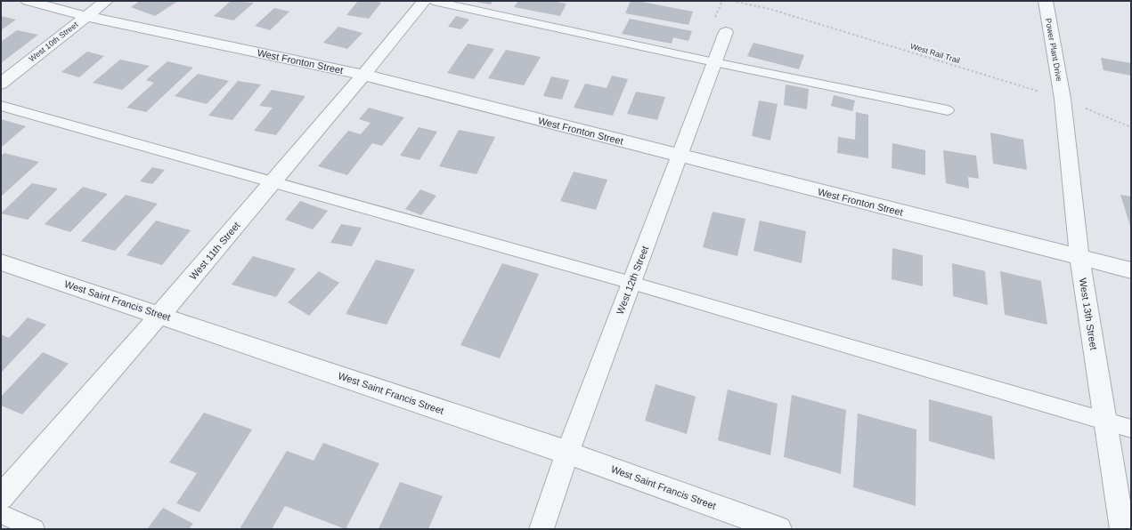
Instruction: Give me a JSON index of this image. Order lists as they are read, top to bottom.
{
  "streets": {
    "street": [
      "West 10th Street",
      "Power Plant Drive",
      "West Fronton Street",
      "West 11th Street",
      "West 12th Street",
      "West Saint Francis Street",
      "West 13th Street"
    ],
    "path": ["West Rail Trail"]
  },
  "crossings": [
    ["West 10th Street", "West Fronton Street"],
    ["Power Plant Drive", "West Rail Trail"],
    ["Power Plant Drive", "West 13th Street"],
    ["West Rail Trail", "West 13th Street"],
    ["West Fronton Street", "West 11th Street"],
    ["West Fronton Street", "West 12th Street"],
    ["West Fronton Street", "West 13th Street"],
    ["West 11th Street", "West Saint Francis Street"],
    ["West 12th Street", "West Saint Francis Street"]
  ]
}
